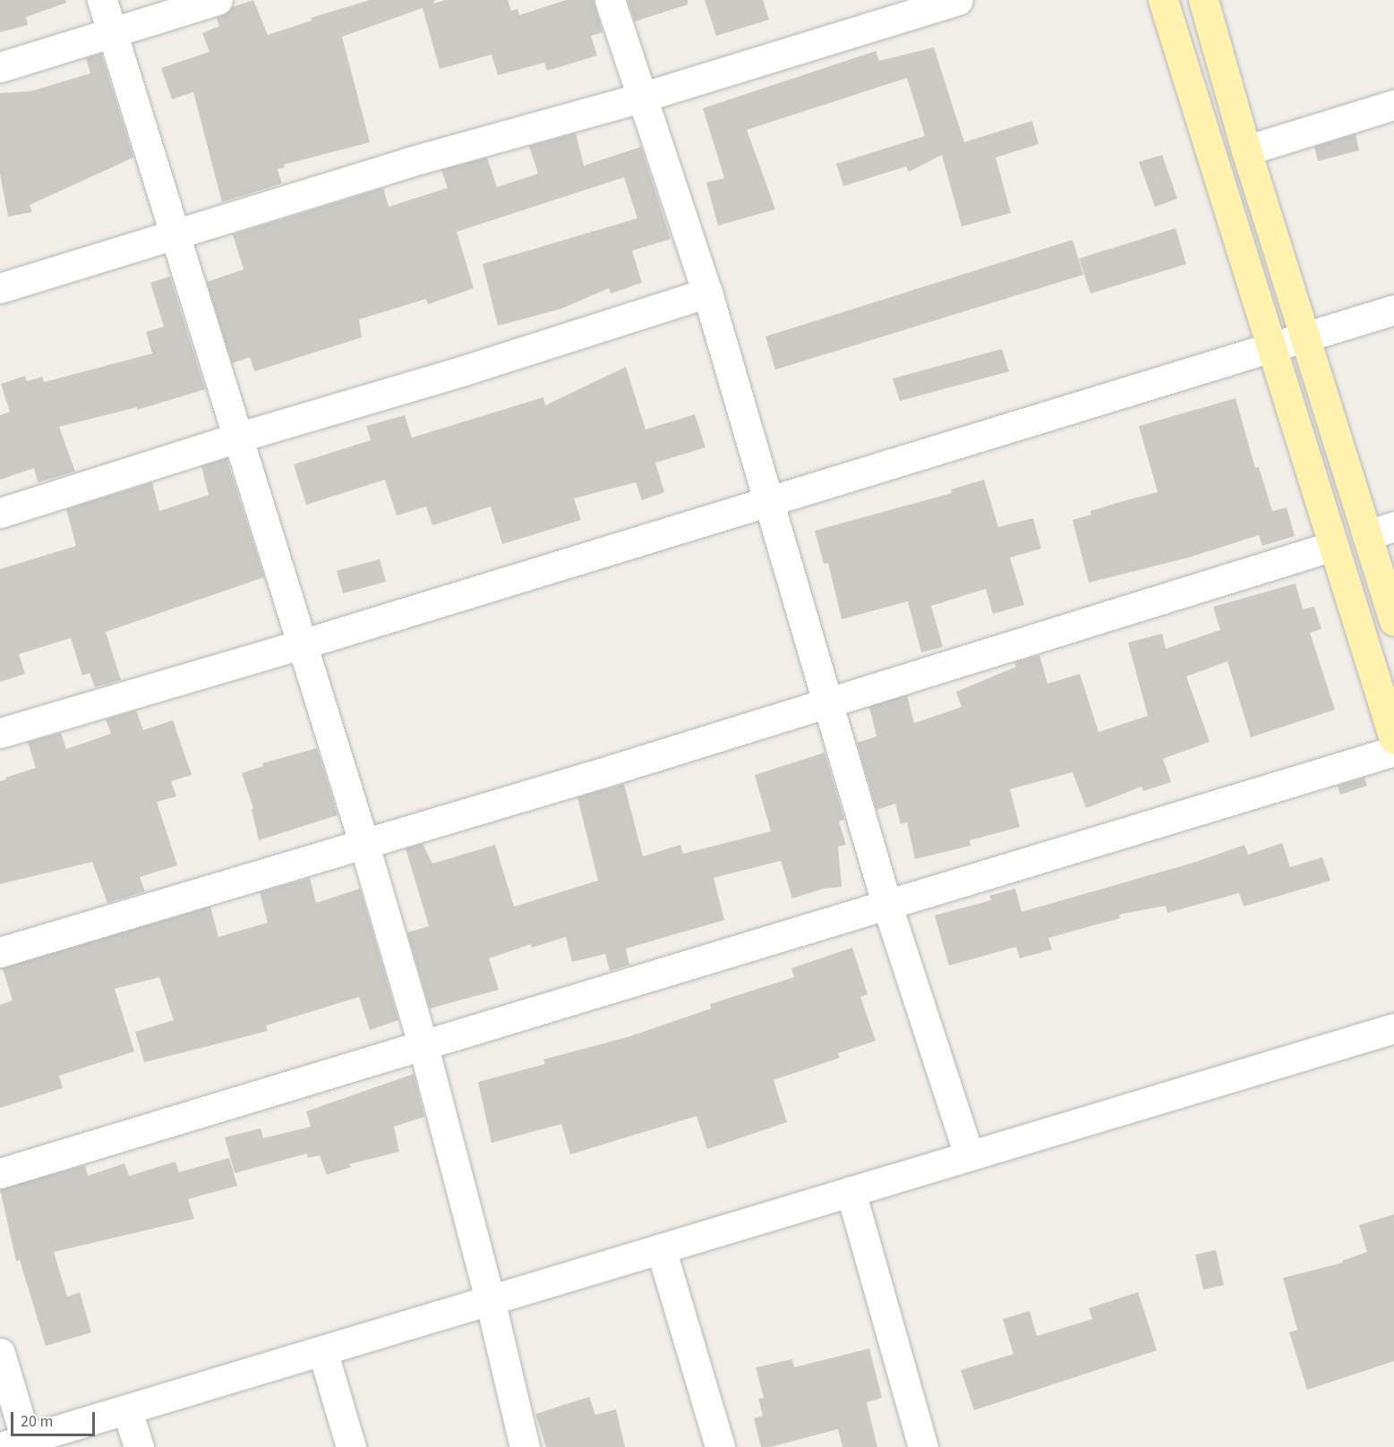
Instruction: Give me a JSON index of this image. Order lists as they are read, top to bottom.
{
  "scale_bar": "20 m"
}
